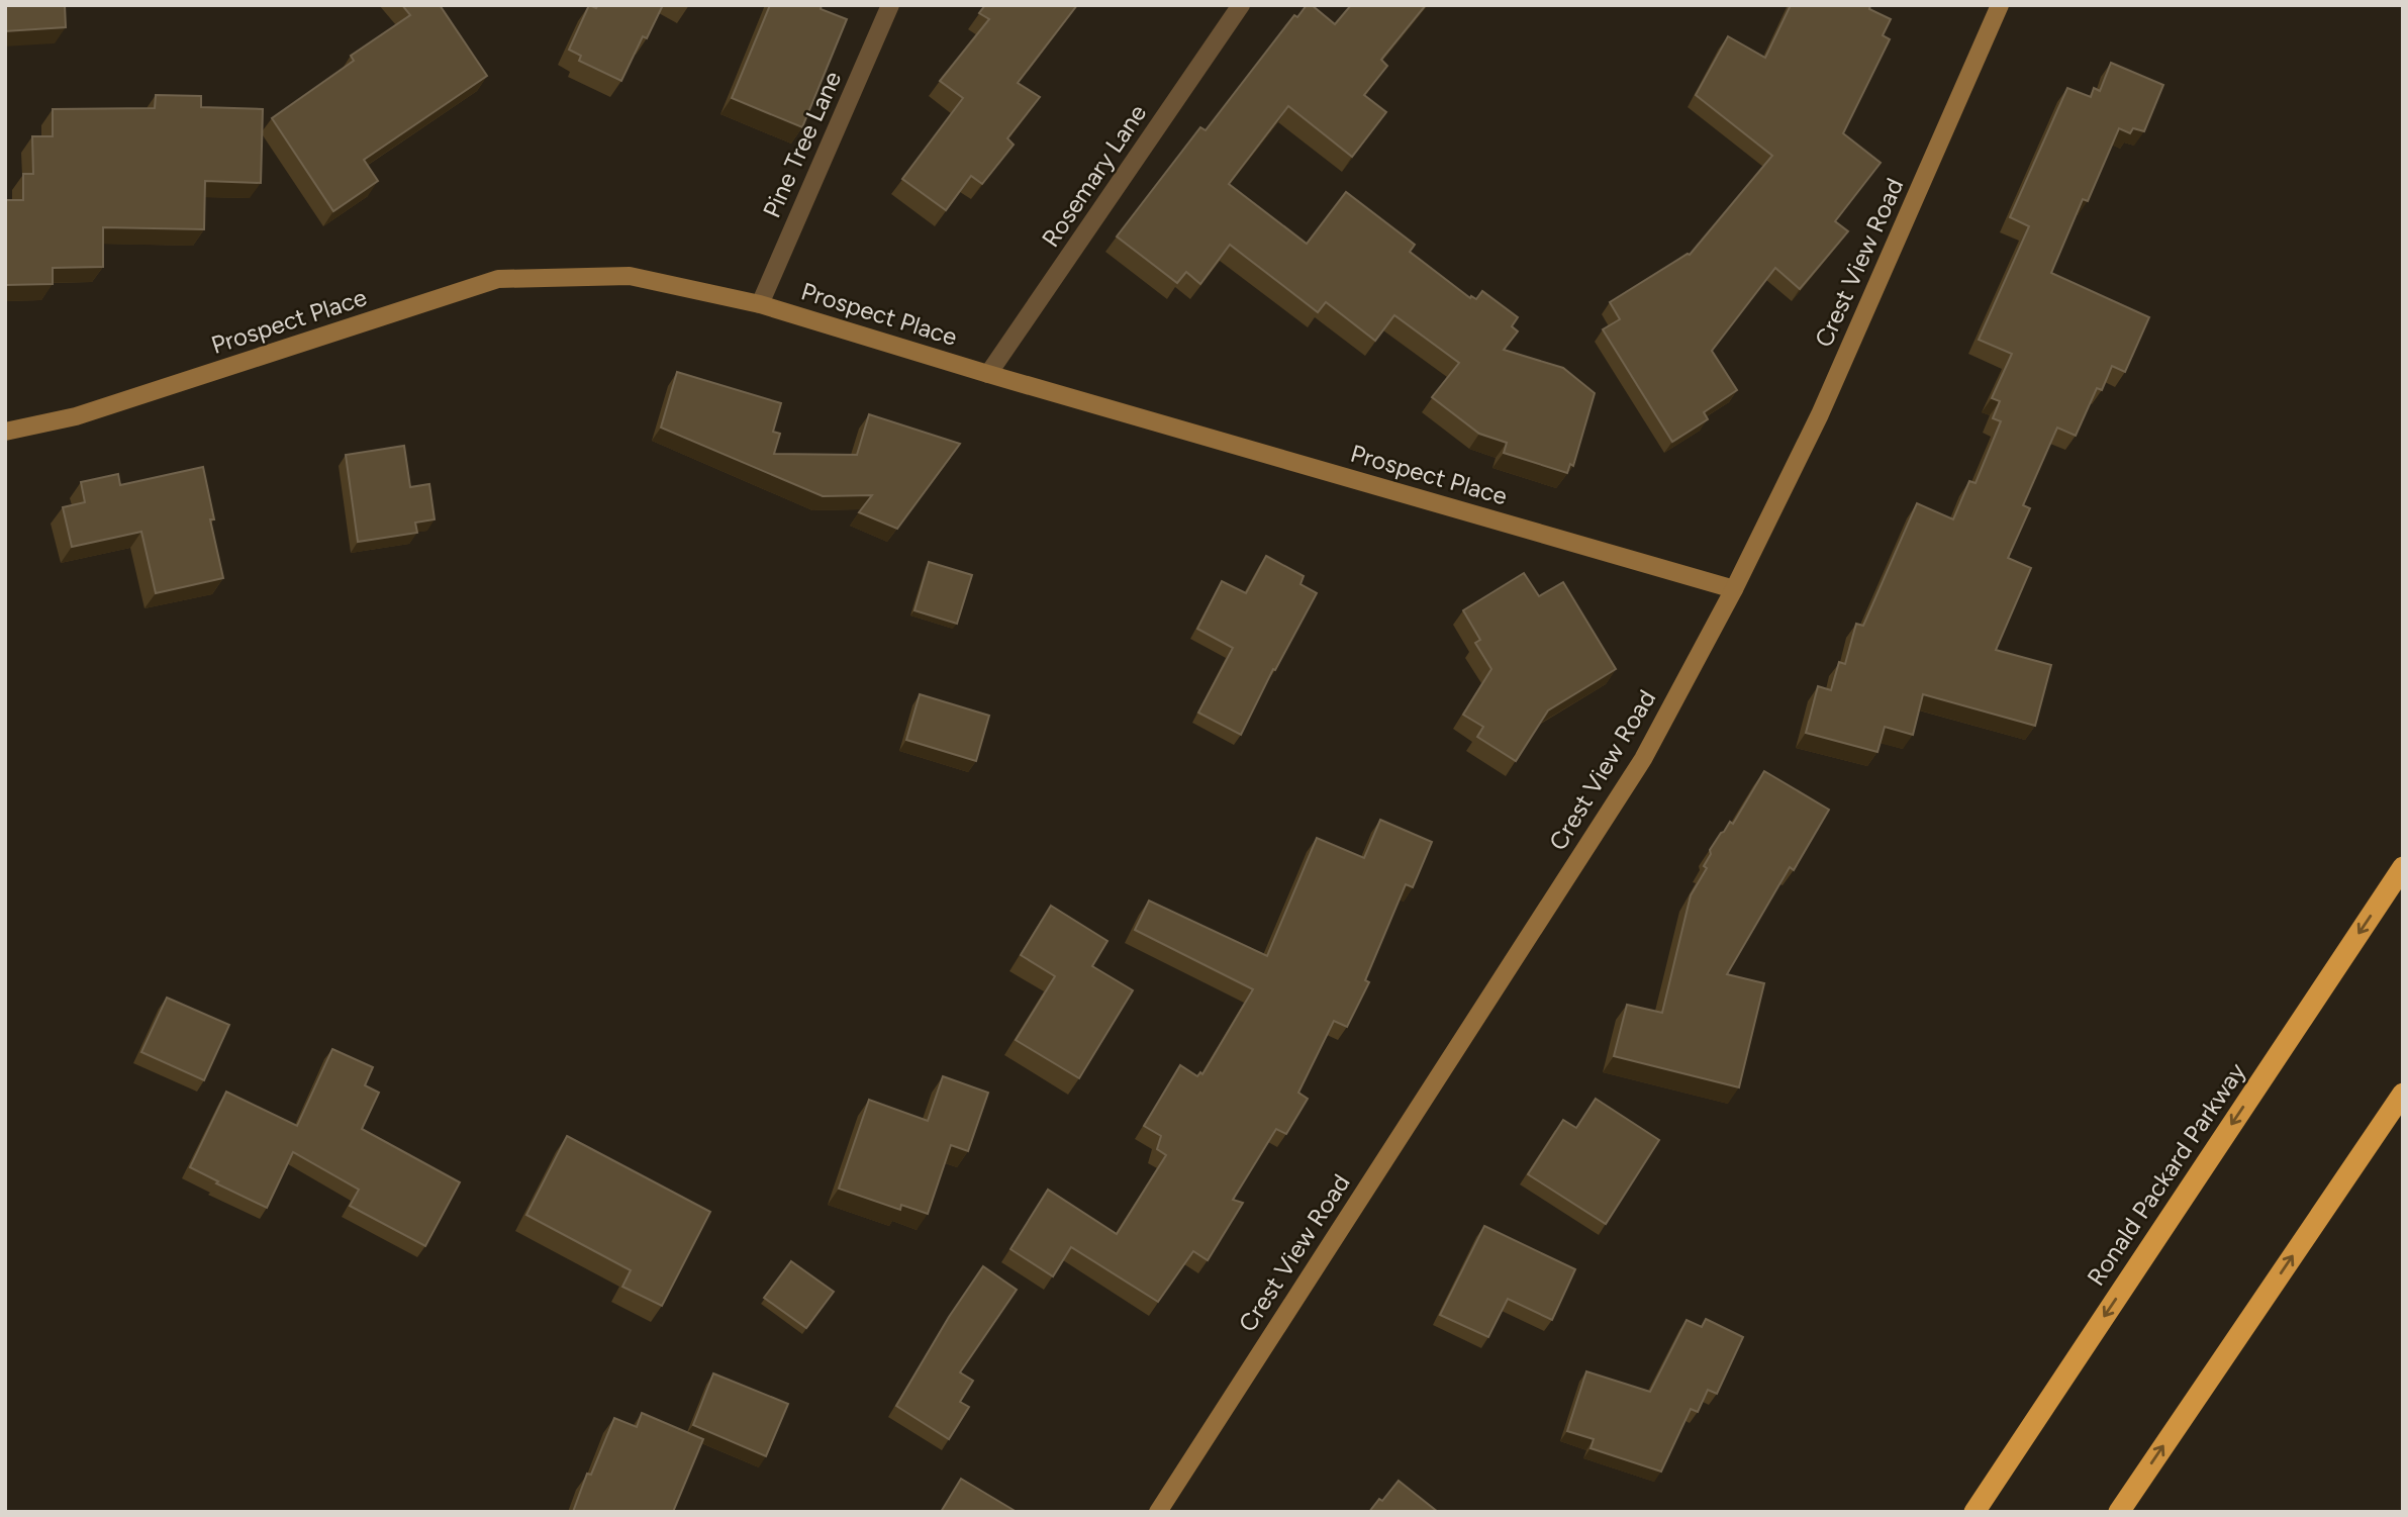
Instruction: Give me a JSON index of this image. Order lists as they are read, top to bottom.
{
  "streets": {
    "highway": ["Ronald Packard Parkway"],
    "street": [
      "Pine Tree Lane",
      "Rosemary Lane",
      "Crest View Road",
      "Prospect Place"
    ]
  },
  "crossings": [
    ["Pine Tree Lane", "Prospect Place"],
    ["Rosemary Lane", "Prospect Place"],
    ["Crest View Road", "Prospect Place"]
  ]
}
